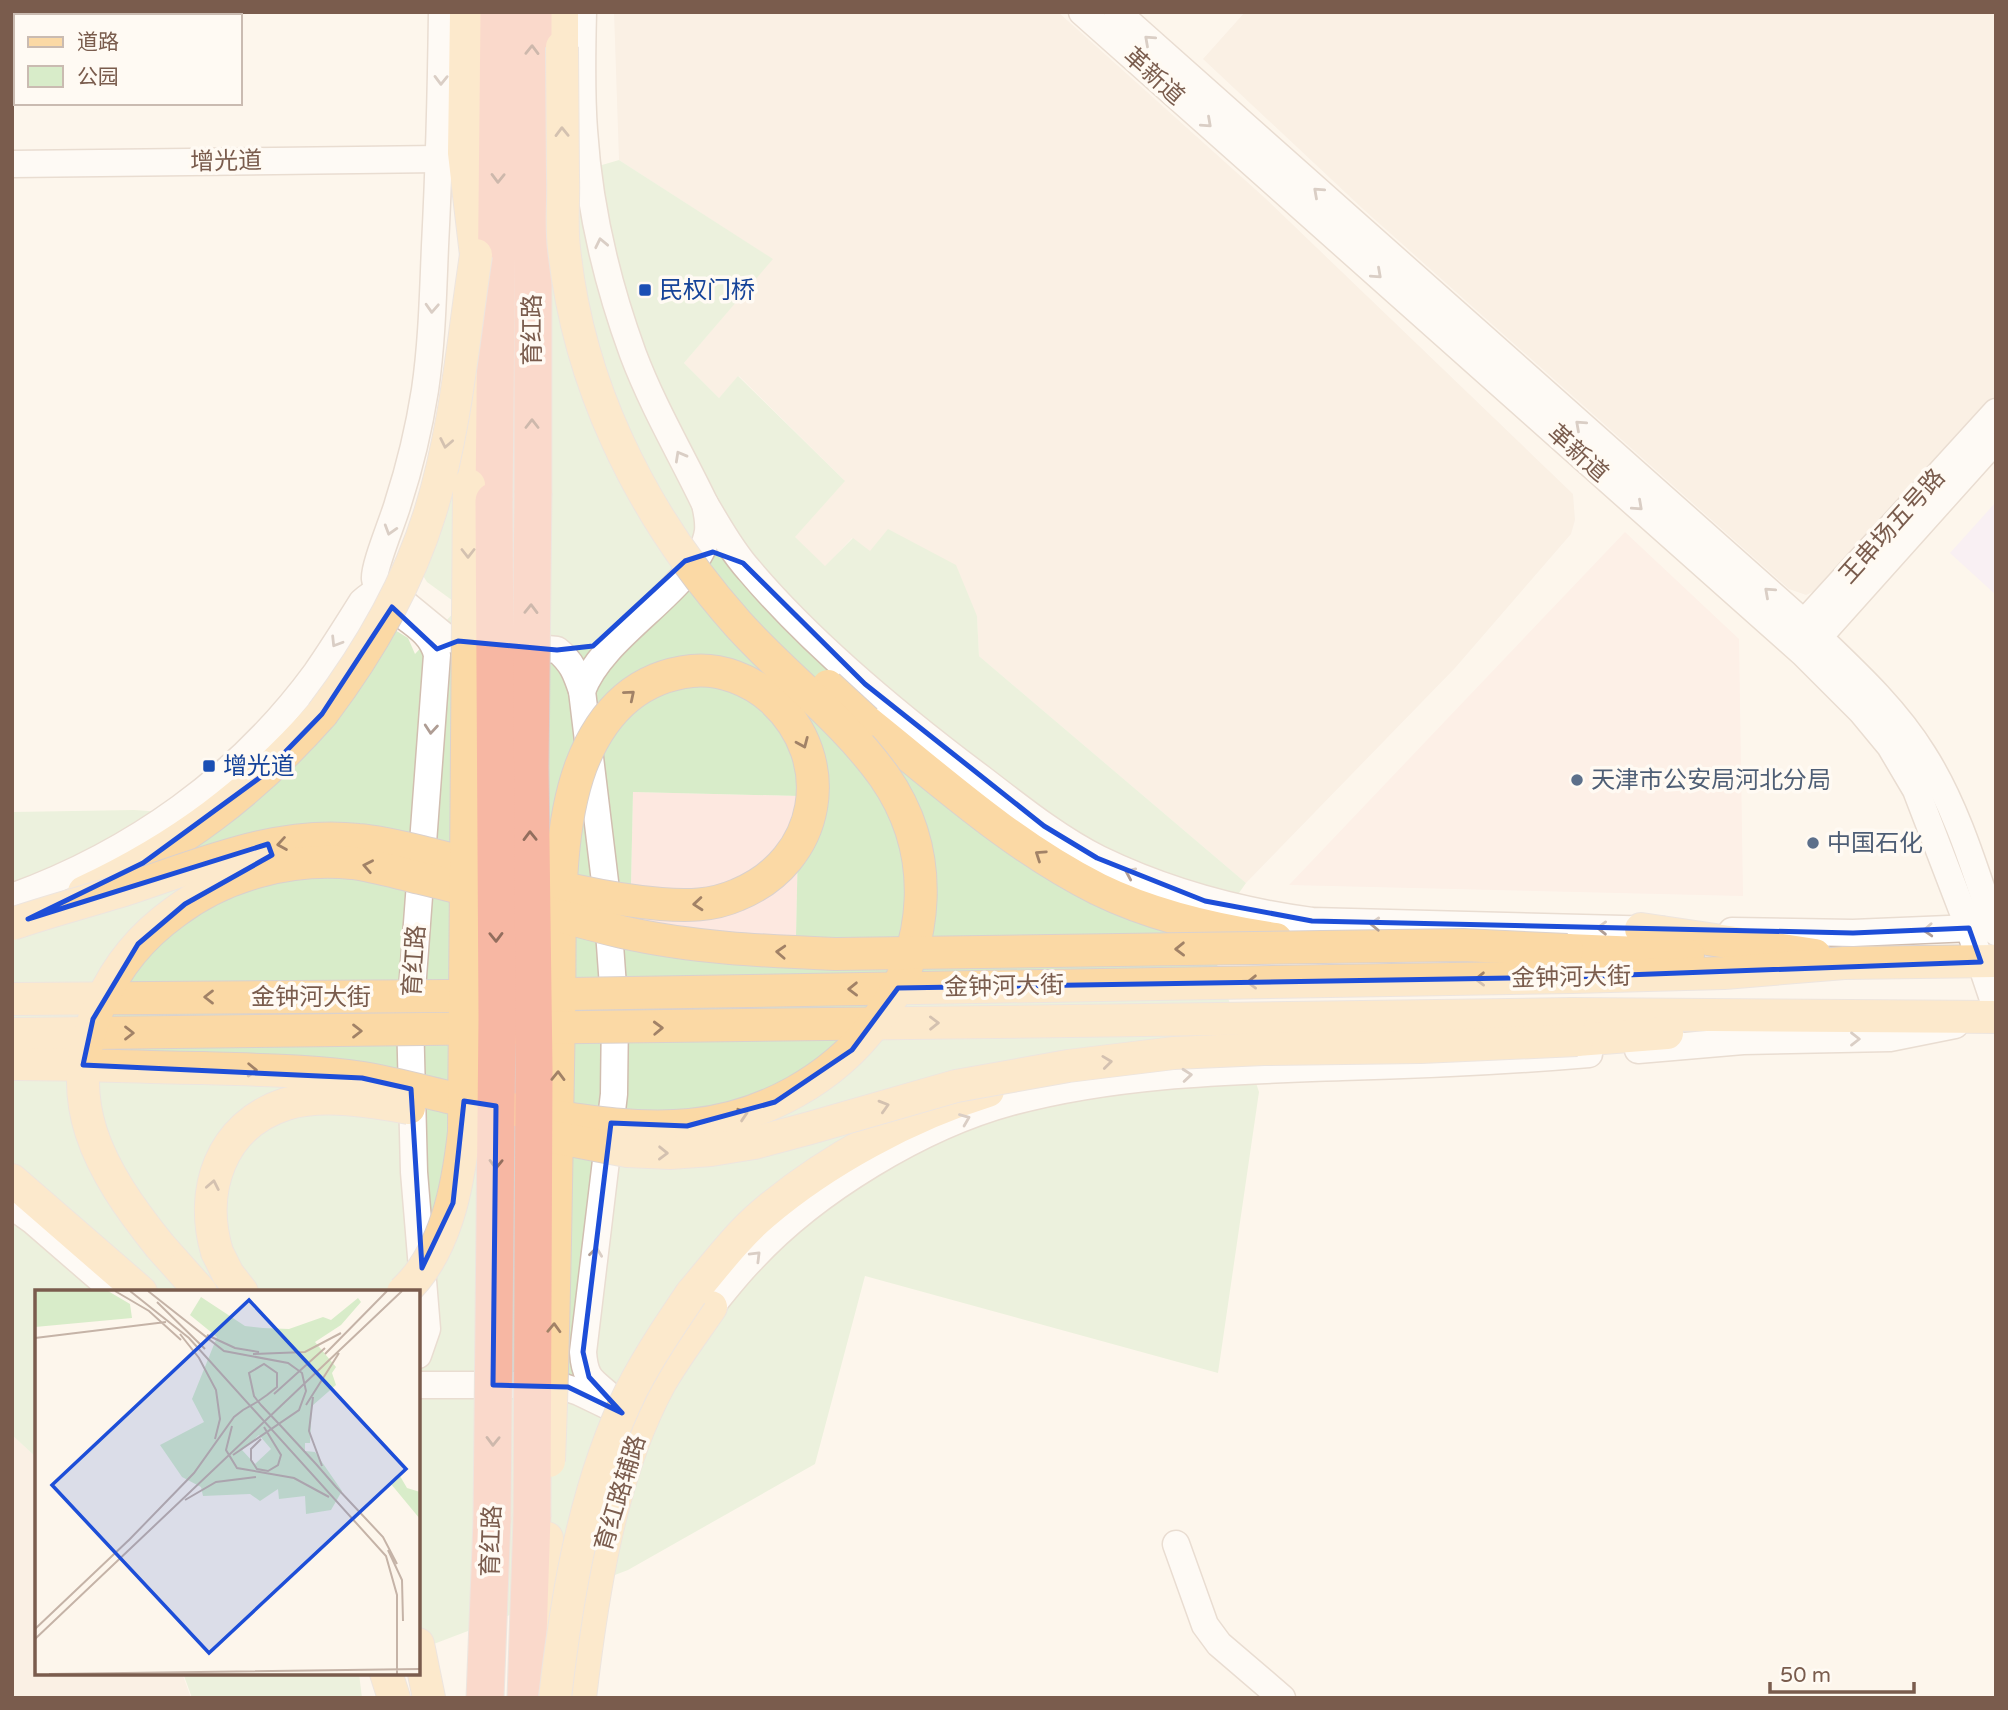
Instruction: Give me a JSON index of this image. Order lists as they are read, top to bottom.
{
  "streets": {
    "highway": ["育红路"],
    "main road": ["金钟河大街", "育红路辅路"],
    "street": ["革新道", "增光道", "王串场五号路"]
  },
  "crossings": [
    ["革新道", "王串场五号路"],
    ["革新道", "金钟河大街"],
    ["金钟河大街", "育红路辅路"]
  ],
  "places": {
    "transit": ["民权门桥", "增光道"],
    "other": ["天津市公安局河北分局", "中国石化"]
  },
  "legend": ["道路", "公园"],
  "scale_bar": "50 m"
}
